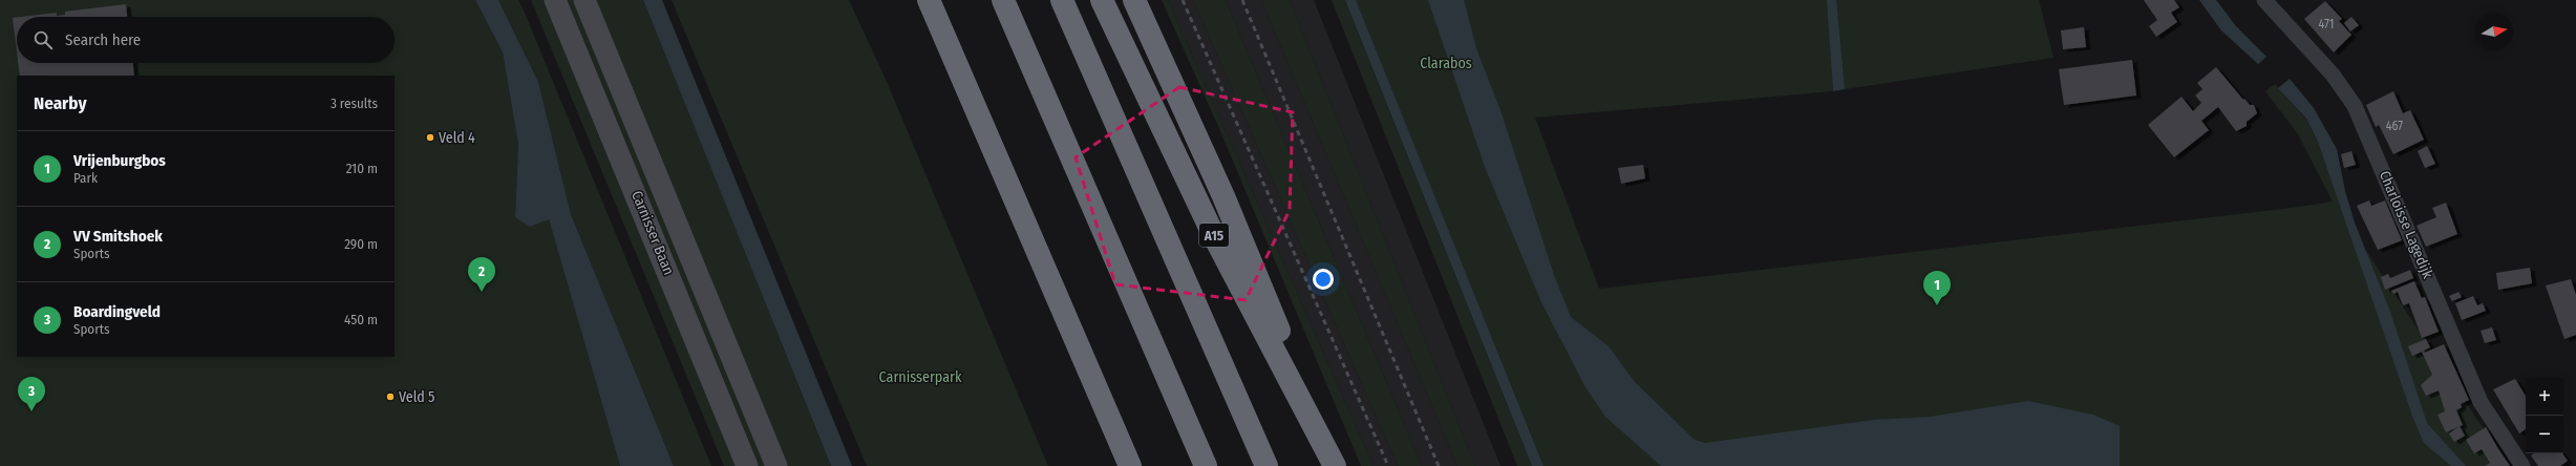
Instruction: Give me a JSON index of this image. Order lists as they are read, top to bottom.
{
  "streets": {
    "highway": ["A15"],
    "main road": ["Carnisser Baan"],
    "street": ["Charloisse Lagedijk"]
  },
  "parks": ["Clarabos", "Carnisserpark"],
  "places": ["Veld 4", "Veld 5"],
  "house_numbers": ["471", "467"],
  "north": "right",
  "page": {
    "search": "Search here",
    "heading": ["Nearby", "3 results"],
    "list": [
      {
        "mark": "1",
        "name": "Vrijenburgbos",
        "note": "Park",
        "value": "210 m"
      },
      {
        "mark": "2",
        "name": "VV Smitshoek",
        "note": "Sports",
        "value": "290 m"
      },
      {
        "mark": "3",
        "name": "Boardingveld",
        "note": "Sports",
        "value": "450 m"
      }
    ],
    "pins": ["2", "1", "3"],
    "map_buttons": ["+", "−"]
  }
}
